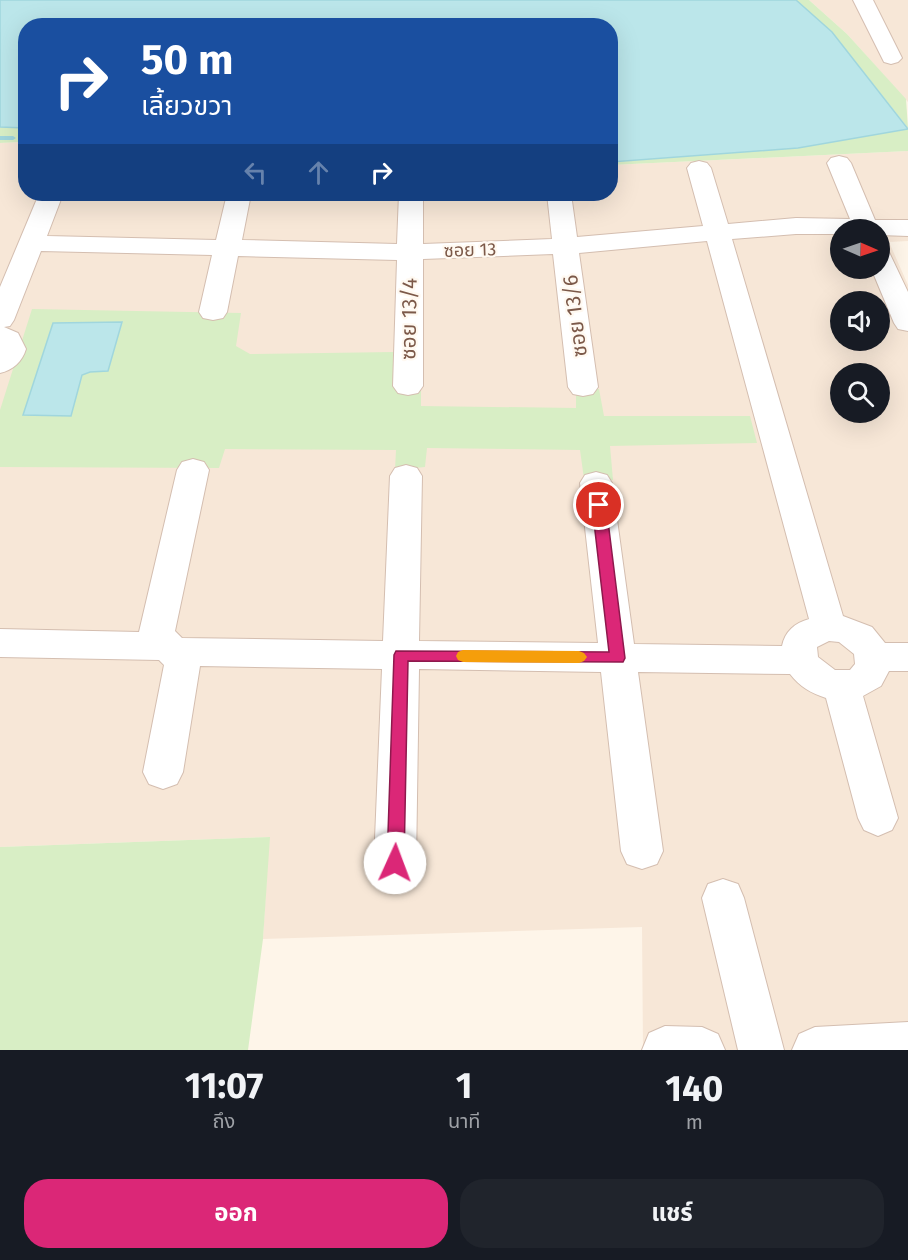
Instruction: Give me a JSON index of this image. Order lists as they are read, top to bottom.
{
  "streets": {
    "street": ["ซอย 13", "ซอย 13/6", "ซอย 13/4"]
  },
  "crossings": [
    ["ซอย 13", "ซอย 13/6"],
    ["ซอย 13", "ซอย 13/4"]
  ],
  "north": "right",
  "page": {
    "turn": ["50 m", "เลี้ยวขวา"],
    "eta": [
      "11:07",
      "ถึง",
      "1",
      "นาที",
      "140",
      "m"
    ],
    "buttons": ["ออก", "แชร์"]
  }
}
